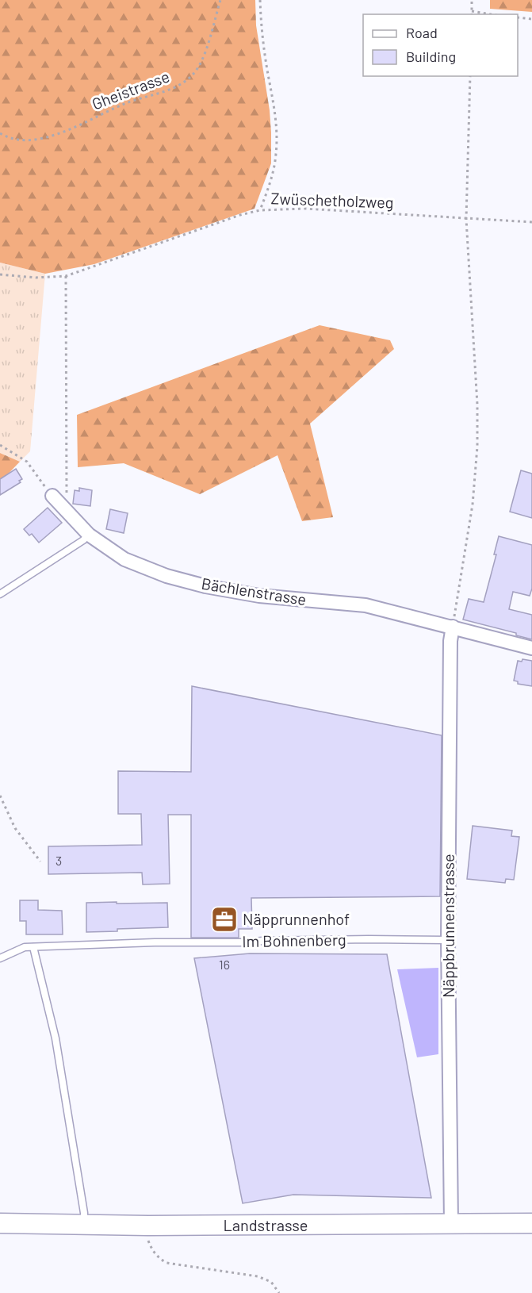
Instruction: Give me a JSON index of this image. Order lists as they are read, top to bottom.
{
  "streets": {
    "main road": ["Landstrasse"],
    "street": ["Bächlenstrasse", "Näppbrunnenstrasse"],
    "lane": ["Im Bohnenberg"],
    "path": ["Gheistrasse", "Zwüschetholzweg"]
  },
  "crossings": [
    ["Bächlenstrasse", "Näppbrunnenstrasse"],
    ["Näppbrunnenstrasse", "Im Bohnenberg"],
    ["Näppbrunnenstrasse", "Landstrasse"]
  ],
  "places": {
    "office": ["Näpprunnenhof"]
  },
  "house_numbers": ["3", "16"],
  "legend": ["Road", "Building"]
}
